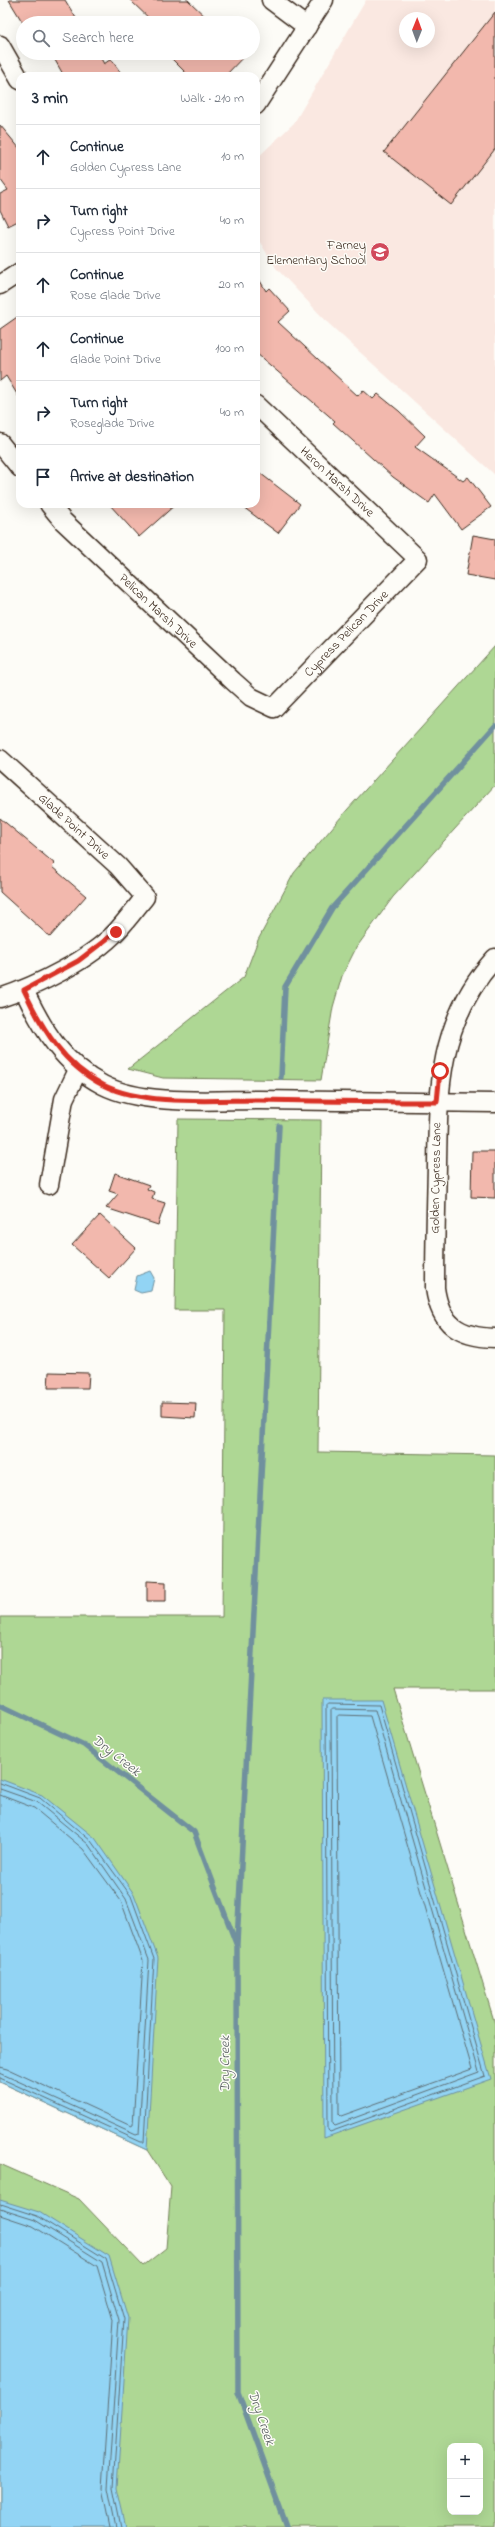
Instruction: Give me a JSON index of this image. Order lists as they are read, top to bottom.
{
  "streets": {
    "street": [
      "Heron Marsh Drive",
      "Pelican Marsh Drive",
      "Cypress Pelican Drive",
      "Glade Point Drive",
      "Golden Cypress Lane"
    ]
  },
  "crossings": [
    ["Heron Marsh Drive", "Cypress Pelican Drive"],
    ["Pelican Marsh Drive", "Cypress Pelican Drive"]
  ],
  "water": ["Dry Creek"],
  "places": {
    "school or university": ["Farney Elementary School"]
  },
  "north": "top",
  "page": {
    "search": "Search here",
    "heading": ["3 min", "Walk · 210 m"],
    "list": [
      ["Continue", "Golden Cypress Lane", "10 m"],
      ["Turn right", "Cypress Point Drive", "40 m"],
      ["Continue", "Rose Glade Drive", "20 m"],
      ["Continue", "Glade Point Drive", "100 m"],
      ["Turn right", "Roseglade Drive", "40 m"],
      "Arrive at destination"
    ],
    "map_buttons": ["+", "−"]
  }
}
